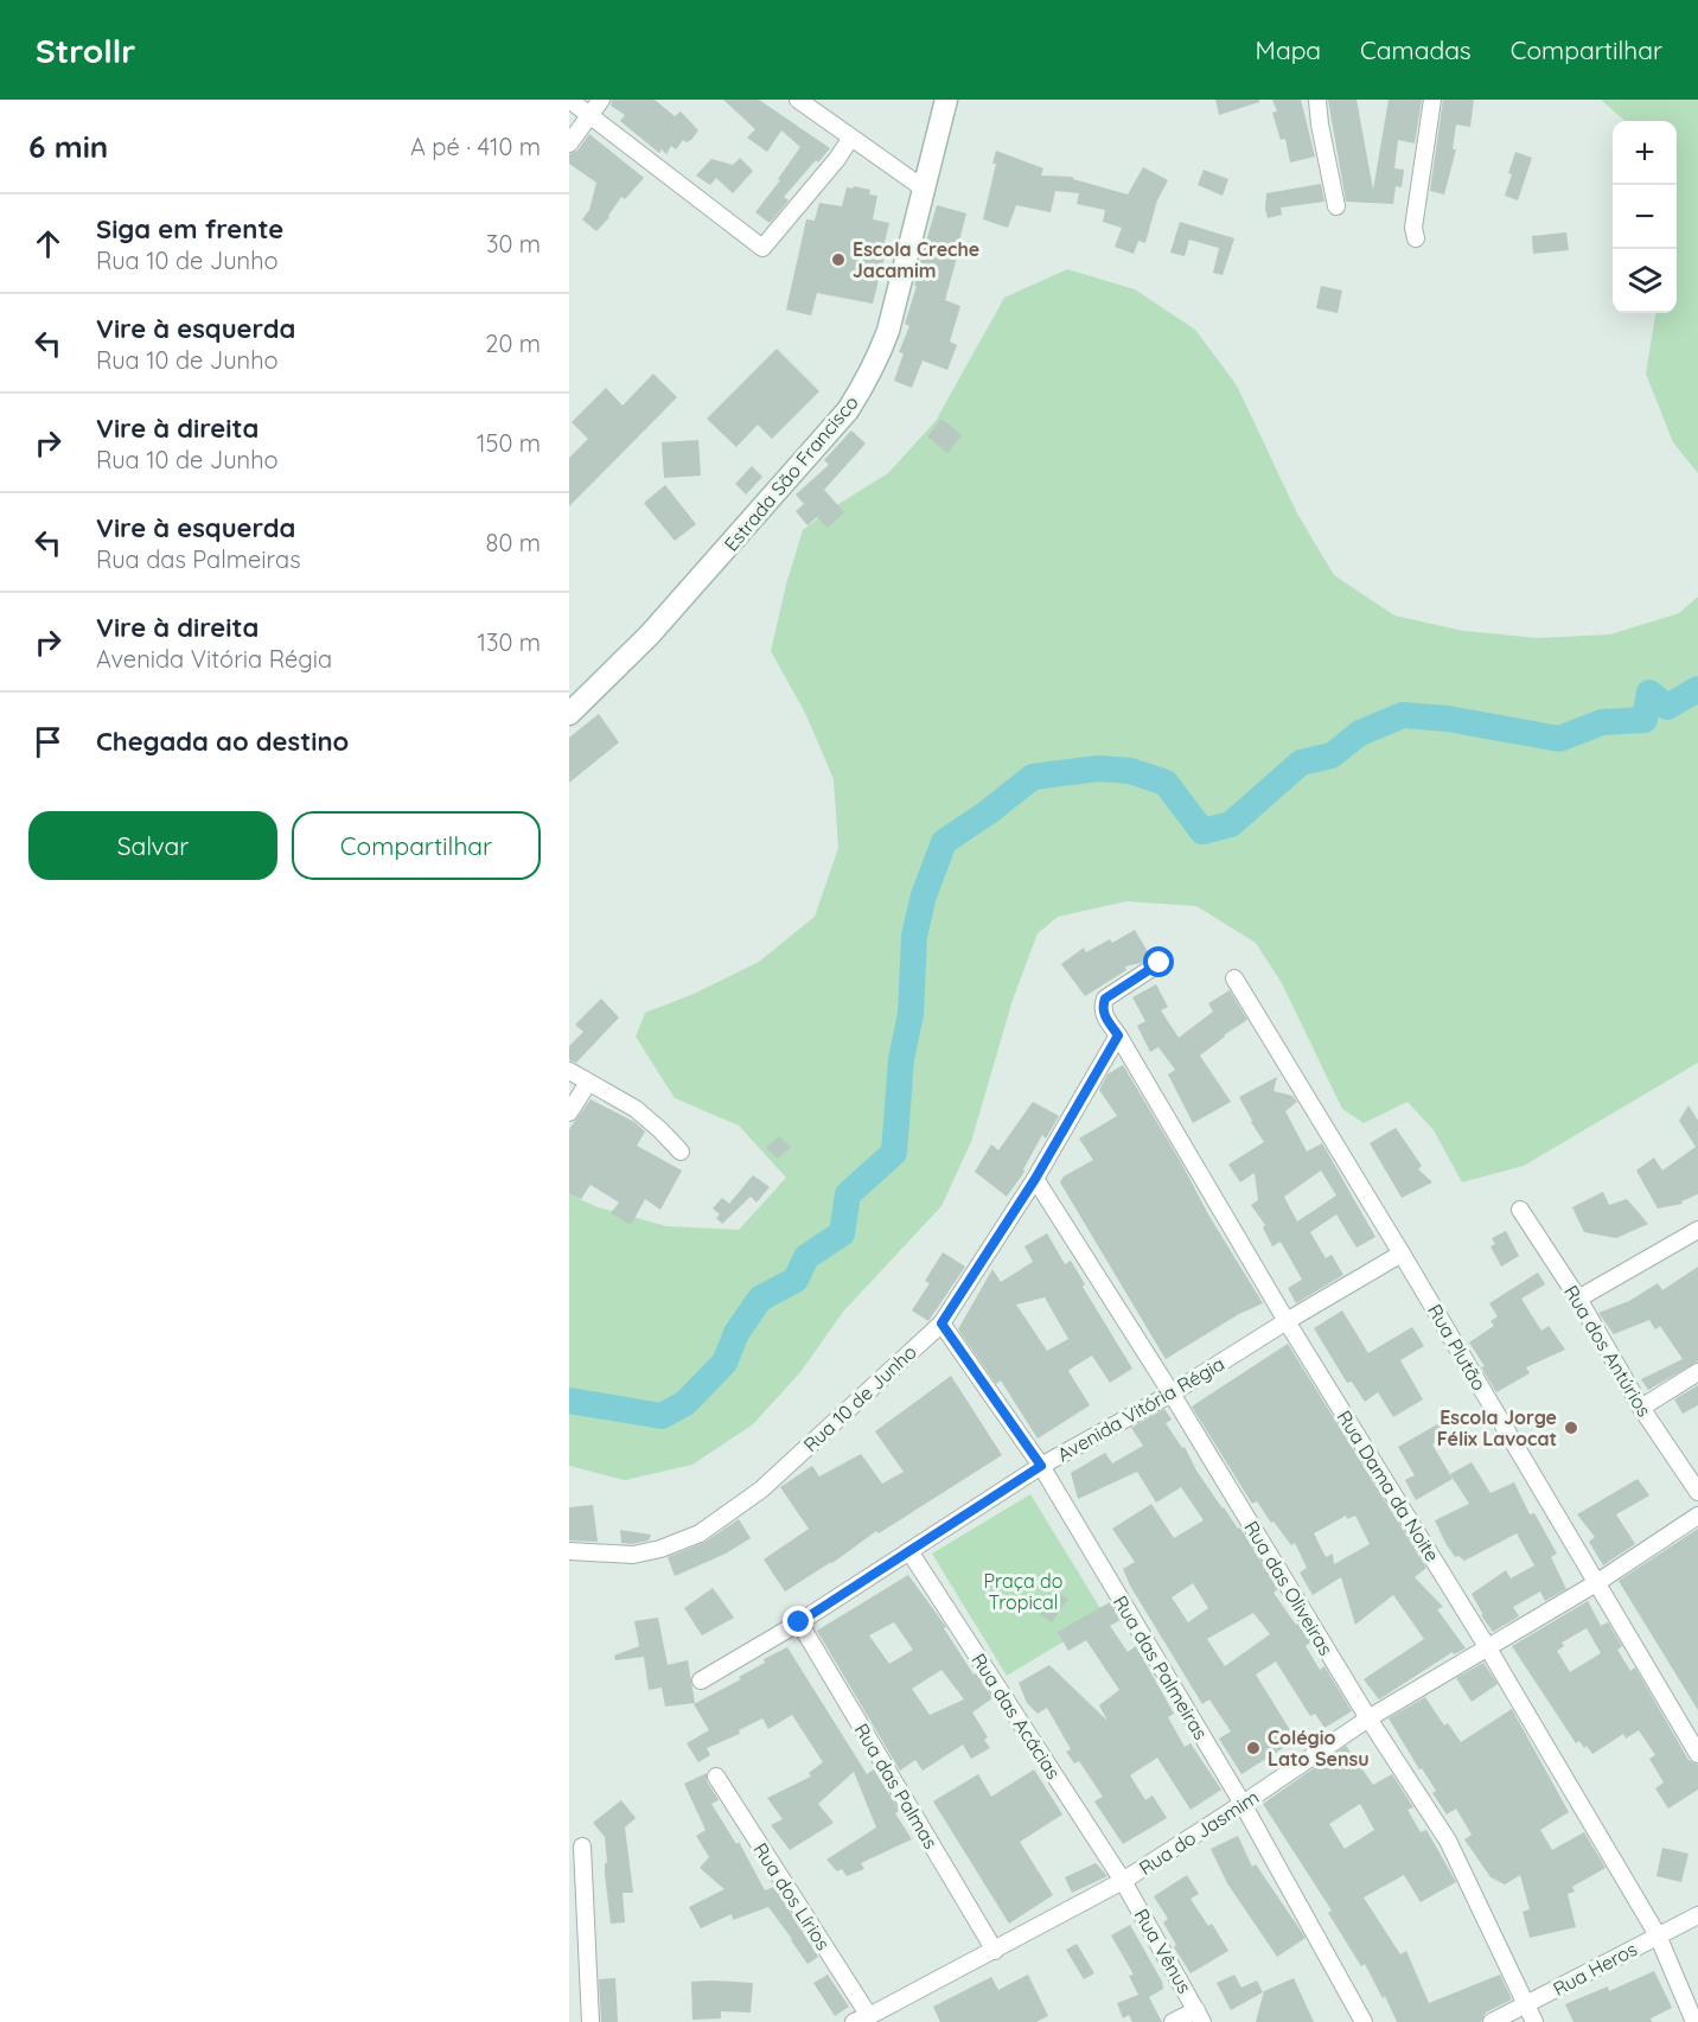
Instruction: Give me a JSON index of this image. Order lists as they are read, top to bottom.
{
  "streets": {
    "street": [
      "Estrada São Francisco",
      "Rua Plutão",
      "Rua dos Antúrios",
      "Rua 10 de Junho",
      "Avenida Vitória Régia",
      "Rua Dama da Noite",
      "Rua das Oliveiras",
      "Rua das Palmeiras",
      "Rua das Acácias",
      "Rua das Palmas",
      "Rua do Jasmim",
      "Rua dos Lírios",
      "Rua Vênus",
      "Rua Heros"
    ]
  },
  "crossings": [
    ["Rua Plutão", "Avenida Vitória Régia"],
    ["Rua Plutão", "Rua do Jasmim"],
    ["Rua 10 de Junho", "Rua Dama da Noite"],
    ["Rua 10 de Junho", "Rua das Oliveiras"],
    ["Rua 10 de Junho", "Rua das Palmeiras"],
    ["Avenida Vitória Régia", "Rua Dama da Noite"],
    ["Avenida Vitória Régia", "Rua das Oliveiras"],
    ["Avenida Vitória Régia", "Rua das Palmeiras"],
    ["Avenida Vitória Régia", "Rua das Acácias"],
    ["Avenida Vitória Régia", "Rua das Palmas"],
    ["Rua Dama da Noite", "Rua do Jasmim"],
    ["Rua Dama da Noite", "Rua Heros"],
    ["Rua das Oliveiras", "Rua do Jasmim"],
    ["Rua das Oliveiras", "Rua Heros"],
    ["Rua das Palmeiras", "Rua do Jasmim"],
    ["Rua das Acácias", "Rua do Jasmim"],
    ["Rua das Acácias", "Rua Vênus"],
    ["Rua das Palmas", "Rua do Jasmim"],
    ["Rua do Jasmim", "Rua dos Lírios"],
    ["Rua do Jasmim", "Rua Vênus"]
  ],
  "parks": ["Praça do Tropical"],
  "places": ["Escola Creche Jacamim", "Escola Jorge Félix Lavocat", "Colégio Lato Sensu"],
  "page": {
    "header": "Strollr",
    "nav": ["Mapa", "Camadas", "Compartilhar"],
    "heading": ["6 min", "A pé · 410 m"],
    "map_buttons": ["+", "−"],
    "list": [
      ["Siga em frente", "Rua 10 de Junho", "30 m"],
      ["Vire à esquerda", "Rua 10 de Junho", "20 m"],
      ["Vire à direita", "Rua 10 de Junho", "150 m"],
      ["Vire à esquerda", "Rua das Palmeiras", "80 m"],
      ["Vire à direita", "Avenida Vitória Régia", "130 m"],
      "Chegada ao destino"
    ],
    "buttons": ["Salvar", "Compartilhar"]
  }
}
